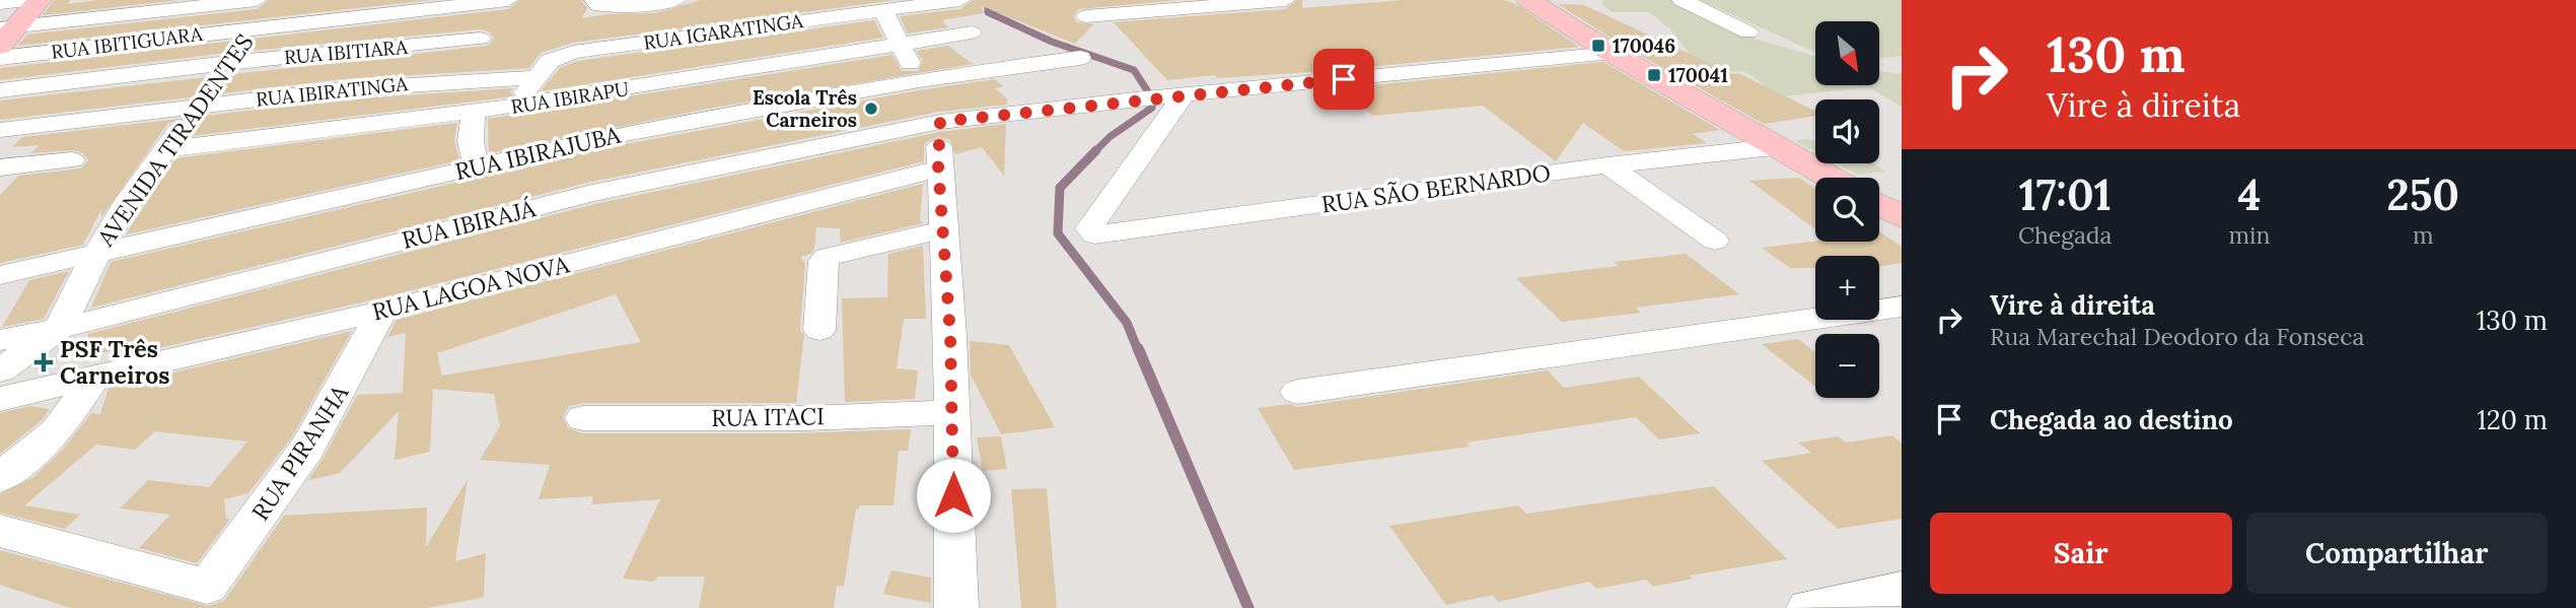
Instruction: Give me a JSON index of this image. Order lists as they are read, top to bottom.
{
  "streets": {
    "street": [
      "RUA IGARATINGA",
      "RUA IBITIGUARA",
      "RUA IBITIARA",
      "RUA IBIRATINGA",
      "RUA IBIRAPU",
      "AVENIDA TIRADENTES",
      "RUA IBIRAJUBA",
      "RUA SÃO BERNARDO",
      "RUA IBIRAJÁ",
      "RUA LAGOA NOVA",
      "RUA ITACI",
      "RUA PIRANHA"
    ]
  },
  "crossings": [
    ["RUA IGARATINGA", "RUA IBIRATINGA"],
    ["RUA IGARATINGA", "RUA IBIRAPU"],
    ["RUA IBITIGUARA", "AVENIDA TIRADENTES"],
    ["RUA IBITIARA", "AVENIDA TIRADENTES"],
    ["RUA IBIRATINGA", "AVENIDA TIRADENTES"],
    ["RUA IBIRAPU", "AVENIDA TIRADENTES"],
    ["AVENIDA TIRADENTES", "RUA IBIRAJUBA"],
    ["AVENIDA TIRADENTES", "RUA IBIRAJÁ"],
    ["RUA SÃO BERNARDO", "RUA IBIRAJÁ"],
    ["RUA LAGOA NOVA", "RUA PIRANHA"]
  ],
  "places": {
    "transit": ["170046", "170041"],
    "other": ["Escola Três Carneiros"],
    "health": ["PSF Três Carneiros"]
  },
  "north": "bottom right",
  "page": {
    "turn": ["130 m", "Vire à direita"],
    "map_buttons": ["+", "−"],
    "eta": [
      "17:01",
      "Chegada",
      "4",
      "min",
      "250",
      "m"
    ],
    "list": [
      {
        "name": "Vire à direita",
        "note": "Rua Marechal Deodoro da Fonseca",
        "value": "130 m"
      },
      {
        "name": "Chegada ao destino",
        "value": "120 m"
      }
    ],
    "buttons": ["Sair", "Compartilhar"]
  }
}
